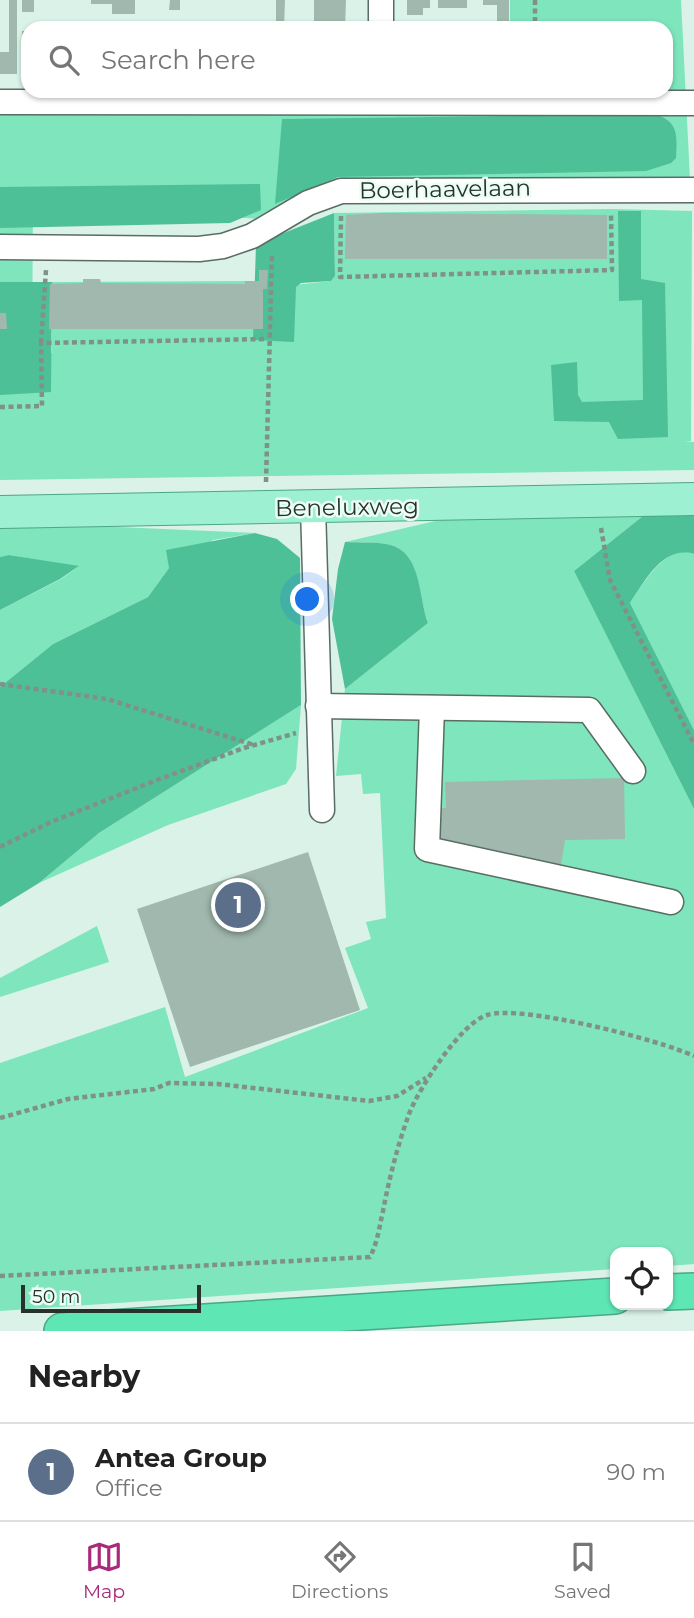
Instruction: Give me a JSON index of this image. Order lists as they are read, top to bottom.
{
  "streets": {
    "main road": ["Beneluxweg"],
    "street": ["Boerhaavelaan"]
  },
  "scale_bar": "50 m",
  "page": {
    "search": "Search here",
    "pins": "1",
    "scale": "50 m",
    "heading": "Nearby",
    "list": [
      {
        "mark": "1",
        "name": "Antea Group",
        "note": "Office",
        "value": "90 m"
      }
    ],
    "nav": ["Map", "Directions", "Saved"]
  }
}
